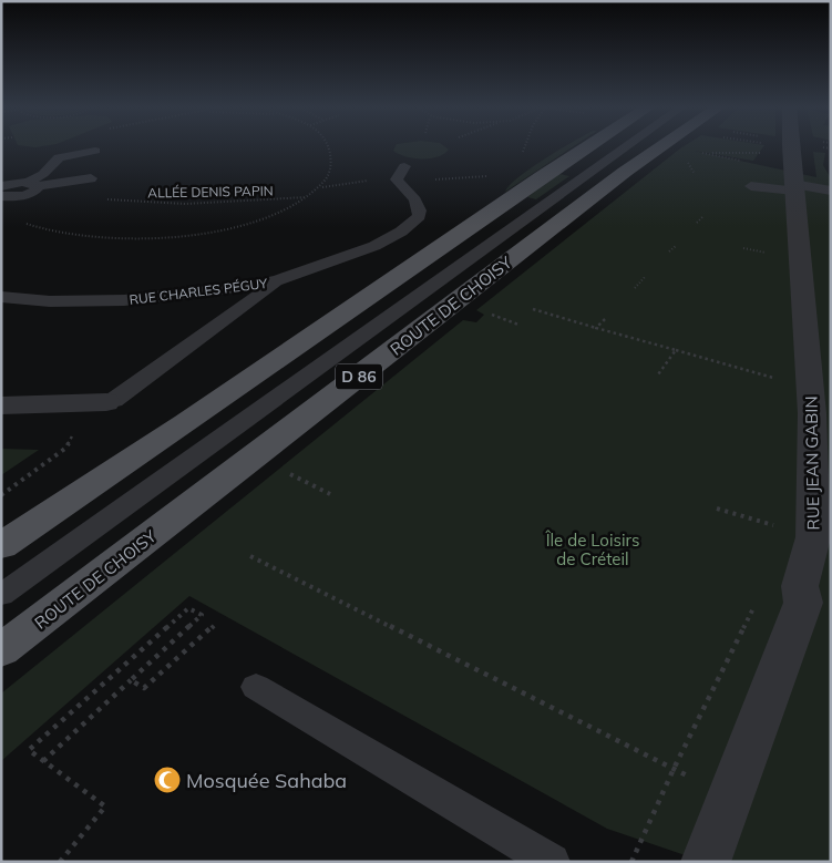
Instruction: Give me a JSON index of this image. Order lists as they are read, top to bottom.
{
  "streets": {
    "main road": ["ROUTE DE CHOISY", "D 86"],
    "street": ["RUE JEAN GABIN"],
    "lane": ["RUE CHARLES PÉGUY"],
    "path": ["ALLÉE DENIS PAPIN"]
  },
  "parks": ["Île de Loisirs de Créteil"],
  "places": {
    "mosque": ["Mosquée Sahaba"]
  }
}
